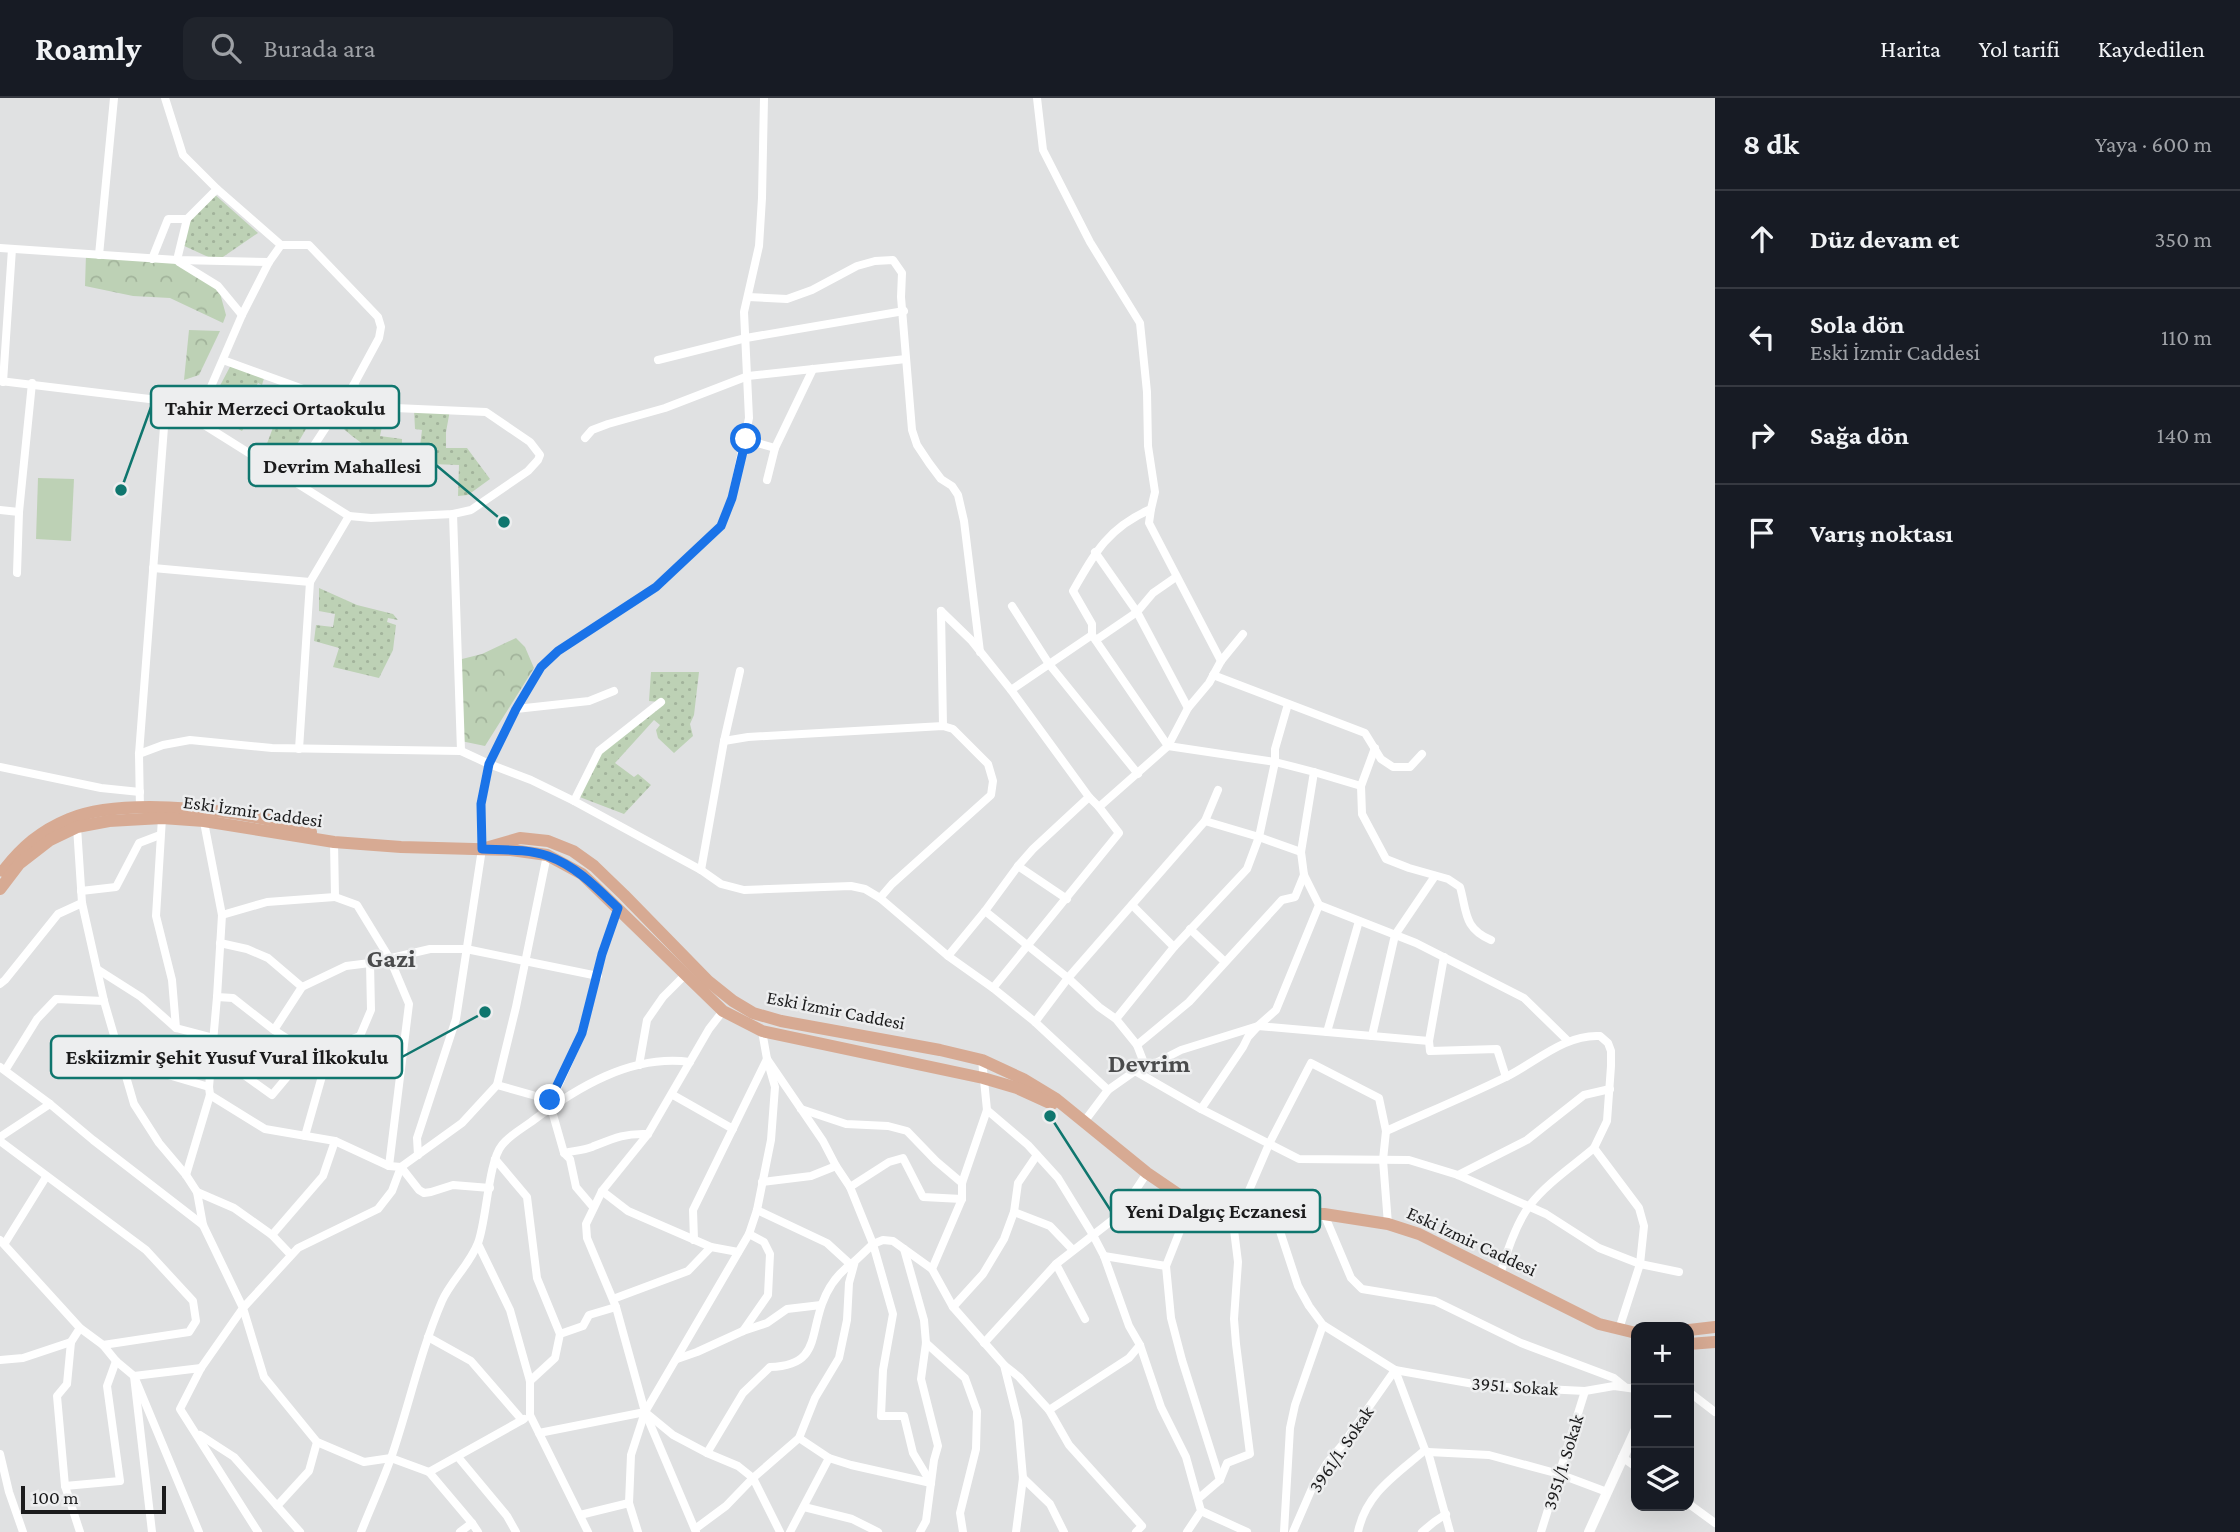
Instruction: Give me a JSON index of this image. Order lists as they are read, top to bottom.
{
  "streets": {
    "main road": ["Eski İzmir Caddesi"],
    "street": ["3951. Sokak", "3961/1. Sokak", "3951/1. Sokak"]
  },
  "crossings": [
    ["3951. Sokak", "3961/1. Sokak"],
    ["3951. Sokak", "3951/1. Sokak"]
  ],
  "districts": ["Gazi", "Devrim"],
  "places": [
    "Tahir Merzeci Ortaokulu",
    "Devrim Mahallesi",
    "Eskiizmir Şehit Yusuf Vural İlkokulu",
    "Yeni Dalgıç Eczanesi"
  ],
  "scale_bar": "100 m",
  "page": {
    "header": "Roamly",
    "search": "Burada ara",
    "nav": ["Harita", "Yol tarifi", "Kaydedilen"],
    "heading": ["8 dk", "Yaya · 600 m"],
    "list": [
      ["Düz devam et", "350 m"],
      ["Sola dön", "Eski İzmir Caddesi", "110 m"],
      ["Sağa dön", "140 m"],
      "Varış noktası"
    ],
    "map_buttons": ["+", "−"],
    "scale": "100 m"
  }
}
